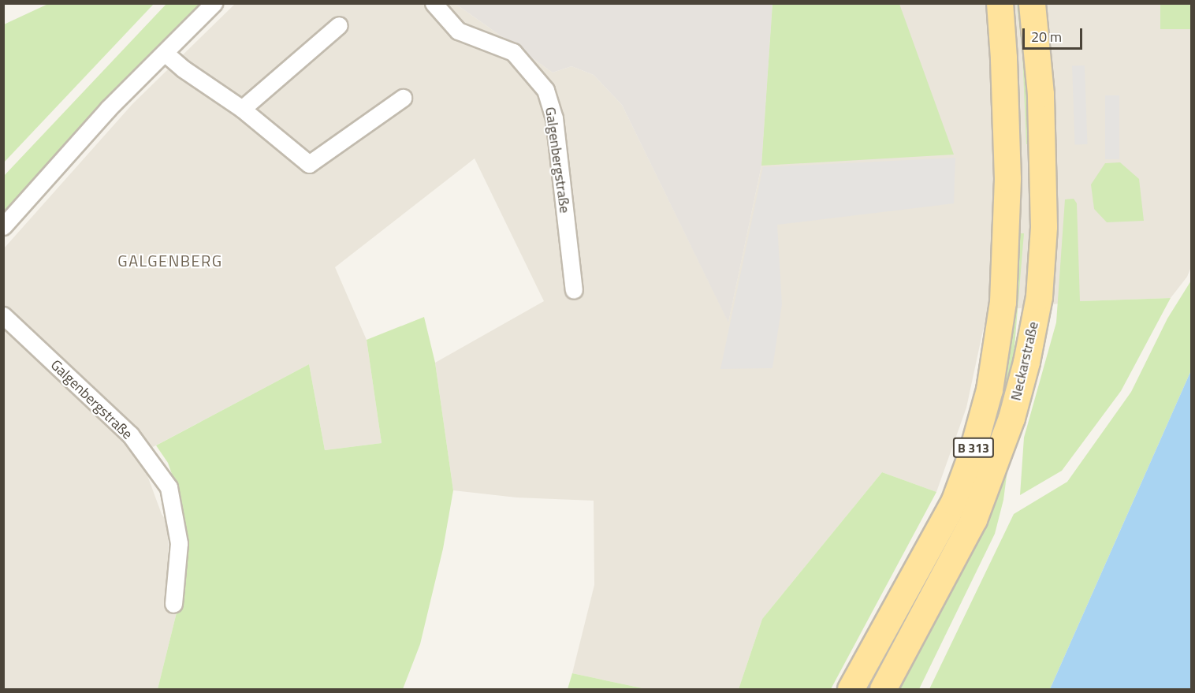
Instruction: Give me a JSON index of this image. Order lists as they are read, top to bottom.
{
  "streets": {
    "main road": ["Neckarstraße", "B 313"],
    "street": ["Galgenbergstraße"]
  },
  "districts": ["GALGENBERG"],
  "scale_bar": "20 m"
}
